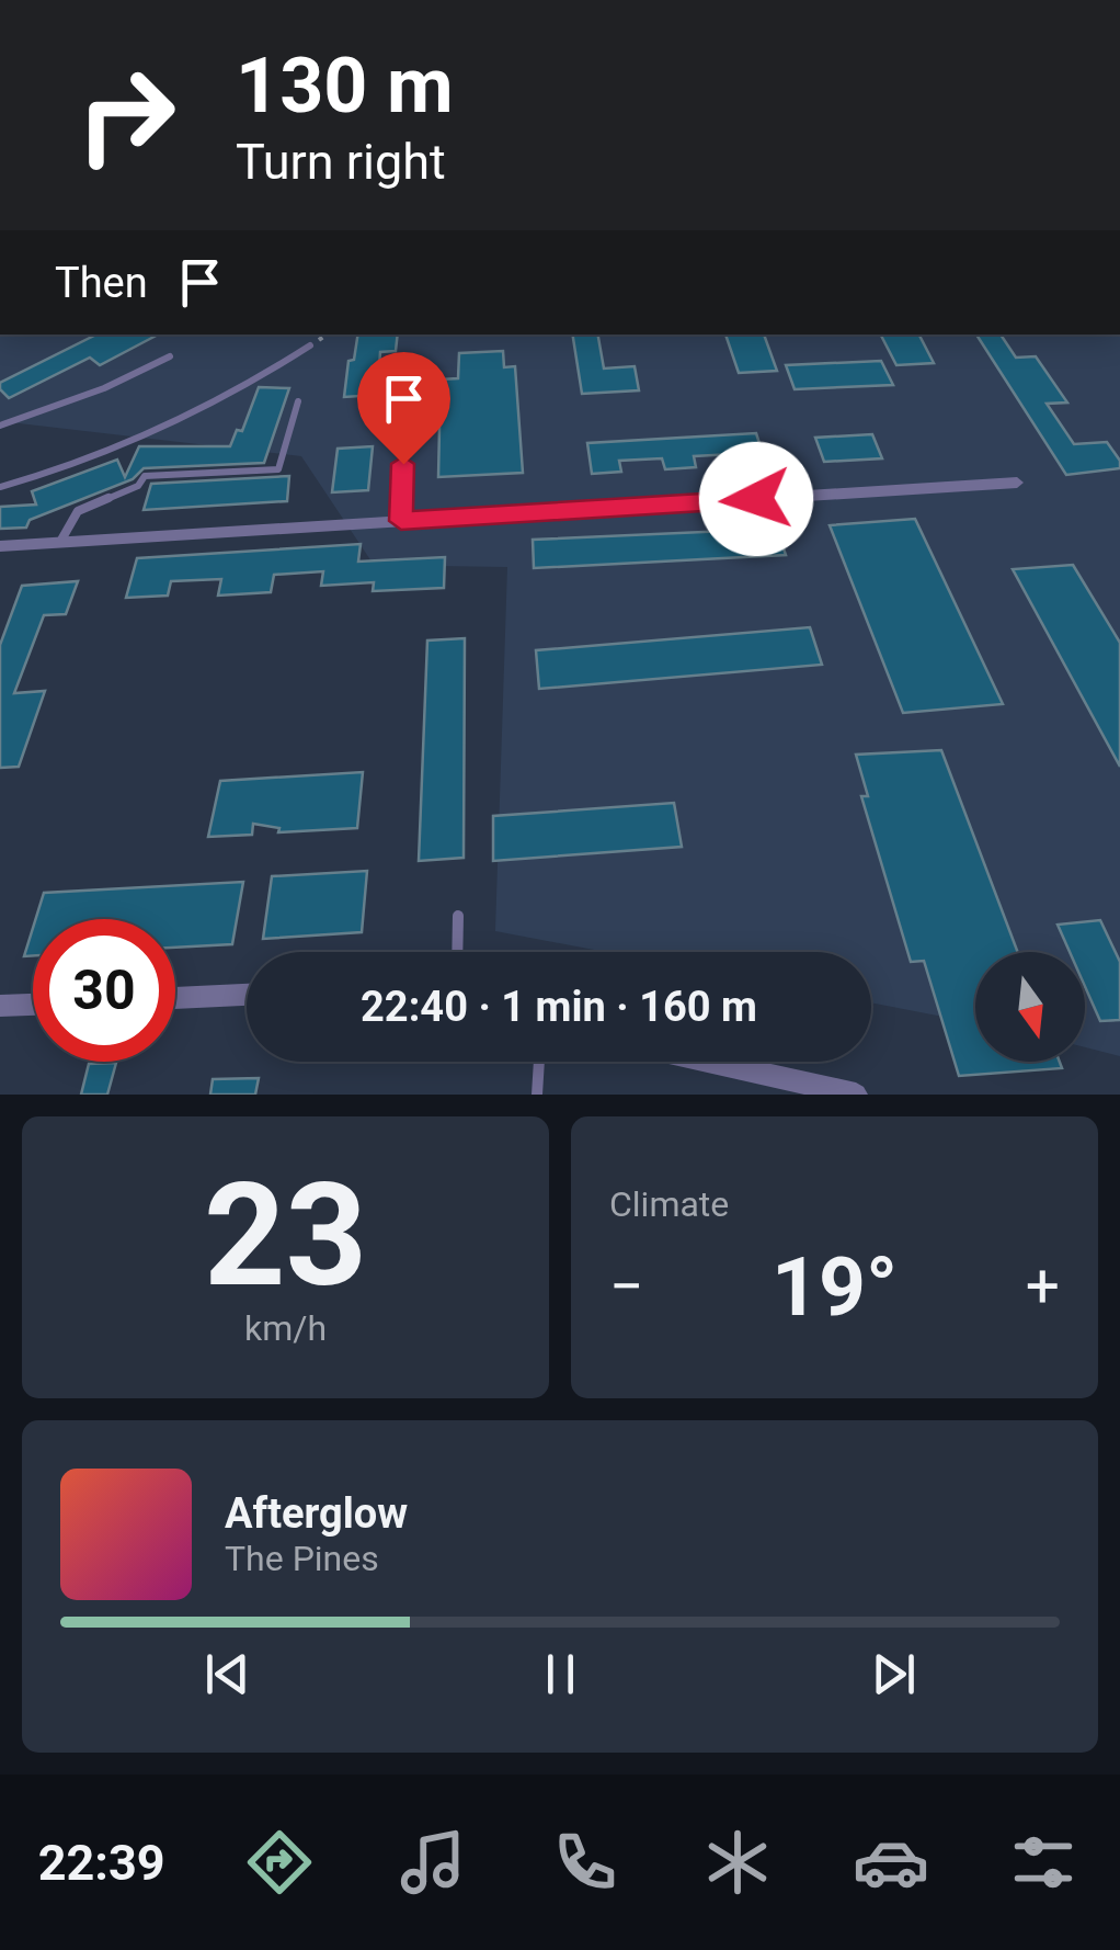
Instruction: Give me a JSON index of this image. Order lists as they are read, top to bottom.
{
  "north": "bottom",
  "page": {
    "turn": ["130 m", "Turn right"],
    "then": "Then",
    "limit": "30",
    "trip": "22:40 · 1 min · 160 m",
    "tile": [
      ["23", "km/h"],
      "Climate"
    ],
    "heat": ["−", "19°", "+"],
    "song": ["Afterglow", "The Pines"],
    "tabs": "22:39"
  }
}
